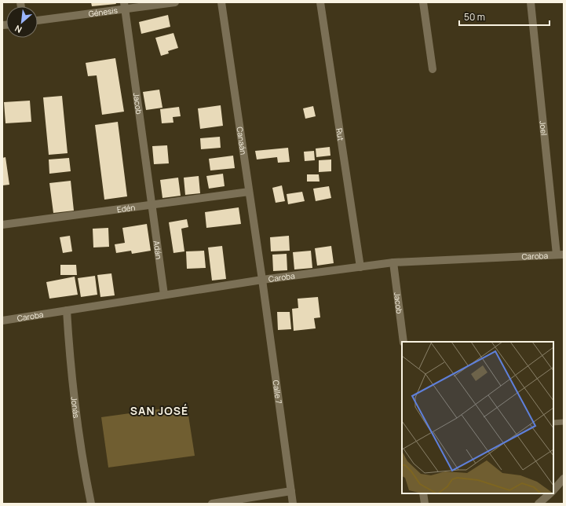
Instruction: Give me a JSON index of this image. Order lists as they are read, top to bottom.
{
  "streets": {
    "street": [
      "Génesis",
      "Jacob",
      "Joel",
      "Rut",
      "Canaán",
      "Edén",
      "Adán",
      "Caroba",
      "Calle 7",
      "Jonás"
    ]
  },
  "crossings": [
    ["Génesis", "Jacob"],
    ["Jacob", "Edén"],
    ["Jacob", "Adán"],
    ["Jacob", "Caroba"],
    ["Joel", "Caroba"],
    ["Rut", "Caroba"],
    ["Canaán", "Edén"],
    ["Canaán", "Caroba"],
    ["Canaán", "Calle 7"],
    ["Edén", "Adán"],
    ["Adán", "Caroba"],
    ["Caroba", "Calle 7"],
    ["Caroba", "Jonás"]
  ],
  "districts": ["SAN JOSÉ"],
  "scale_bar": "50 m",
  "north": "bottom left"
}
